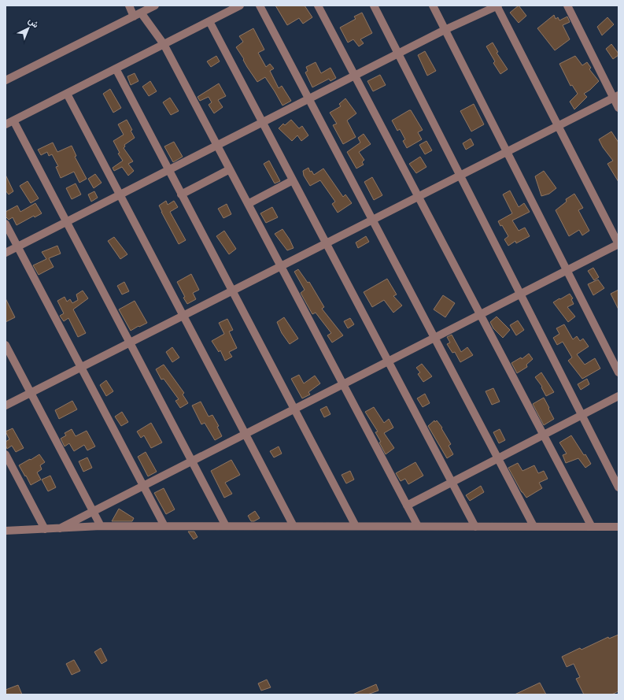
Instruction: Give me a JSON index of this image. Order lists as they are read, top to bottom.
{
  "north": "top right"
}
